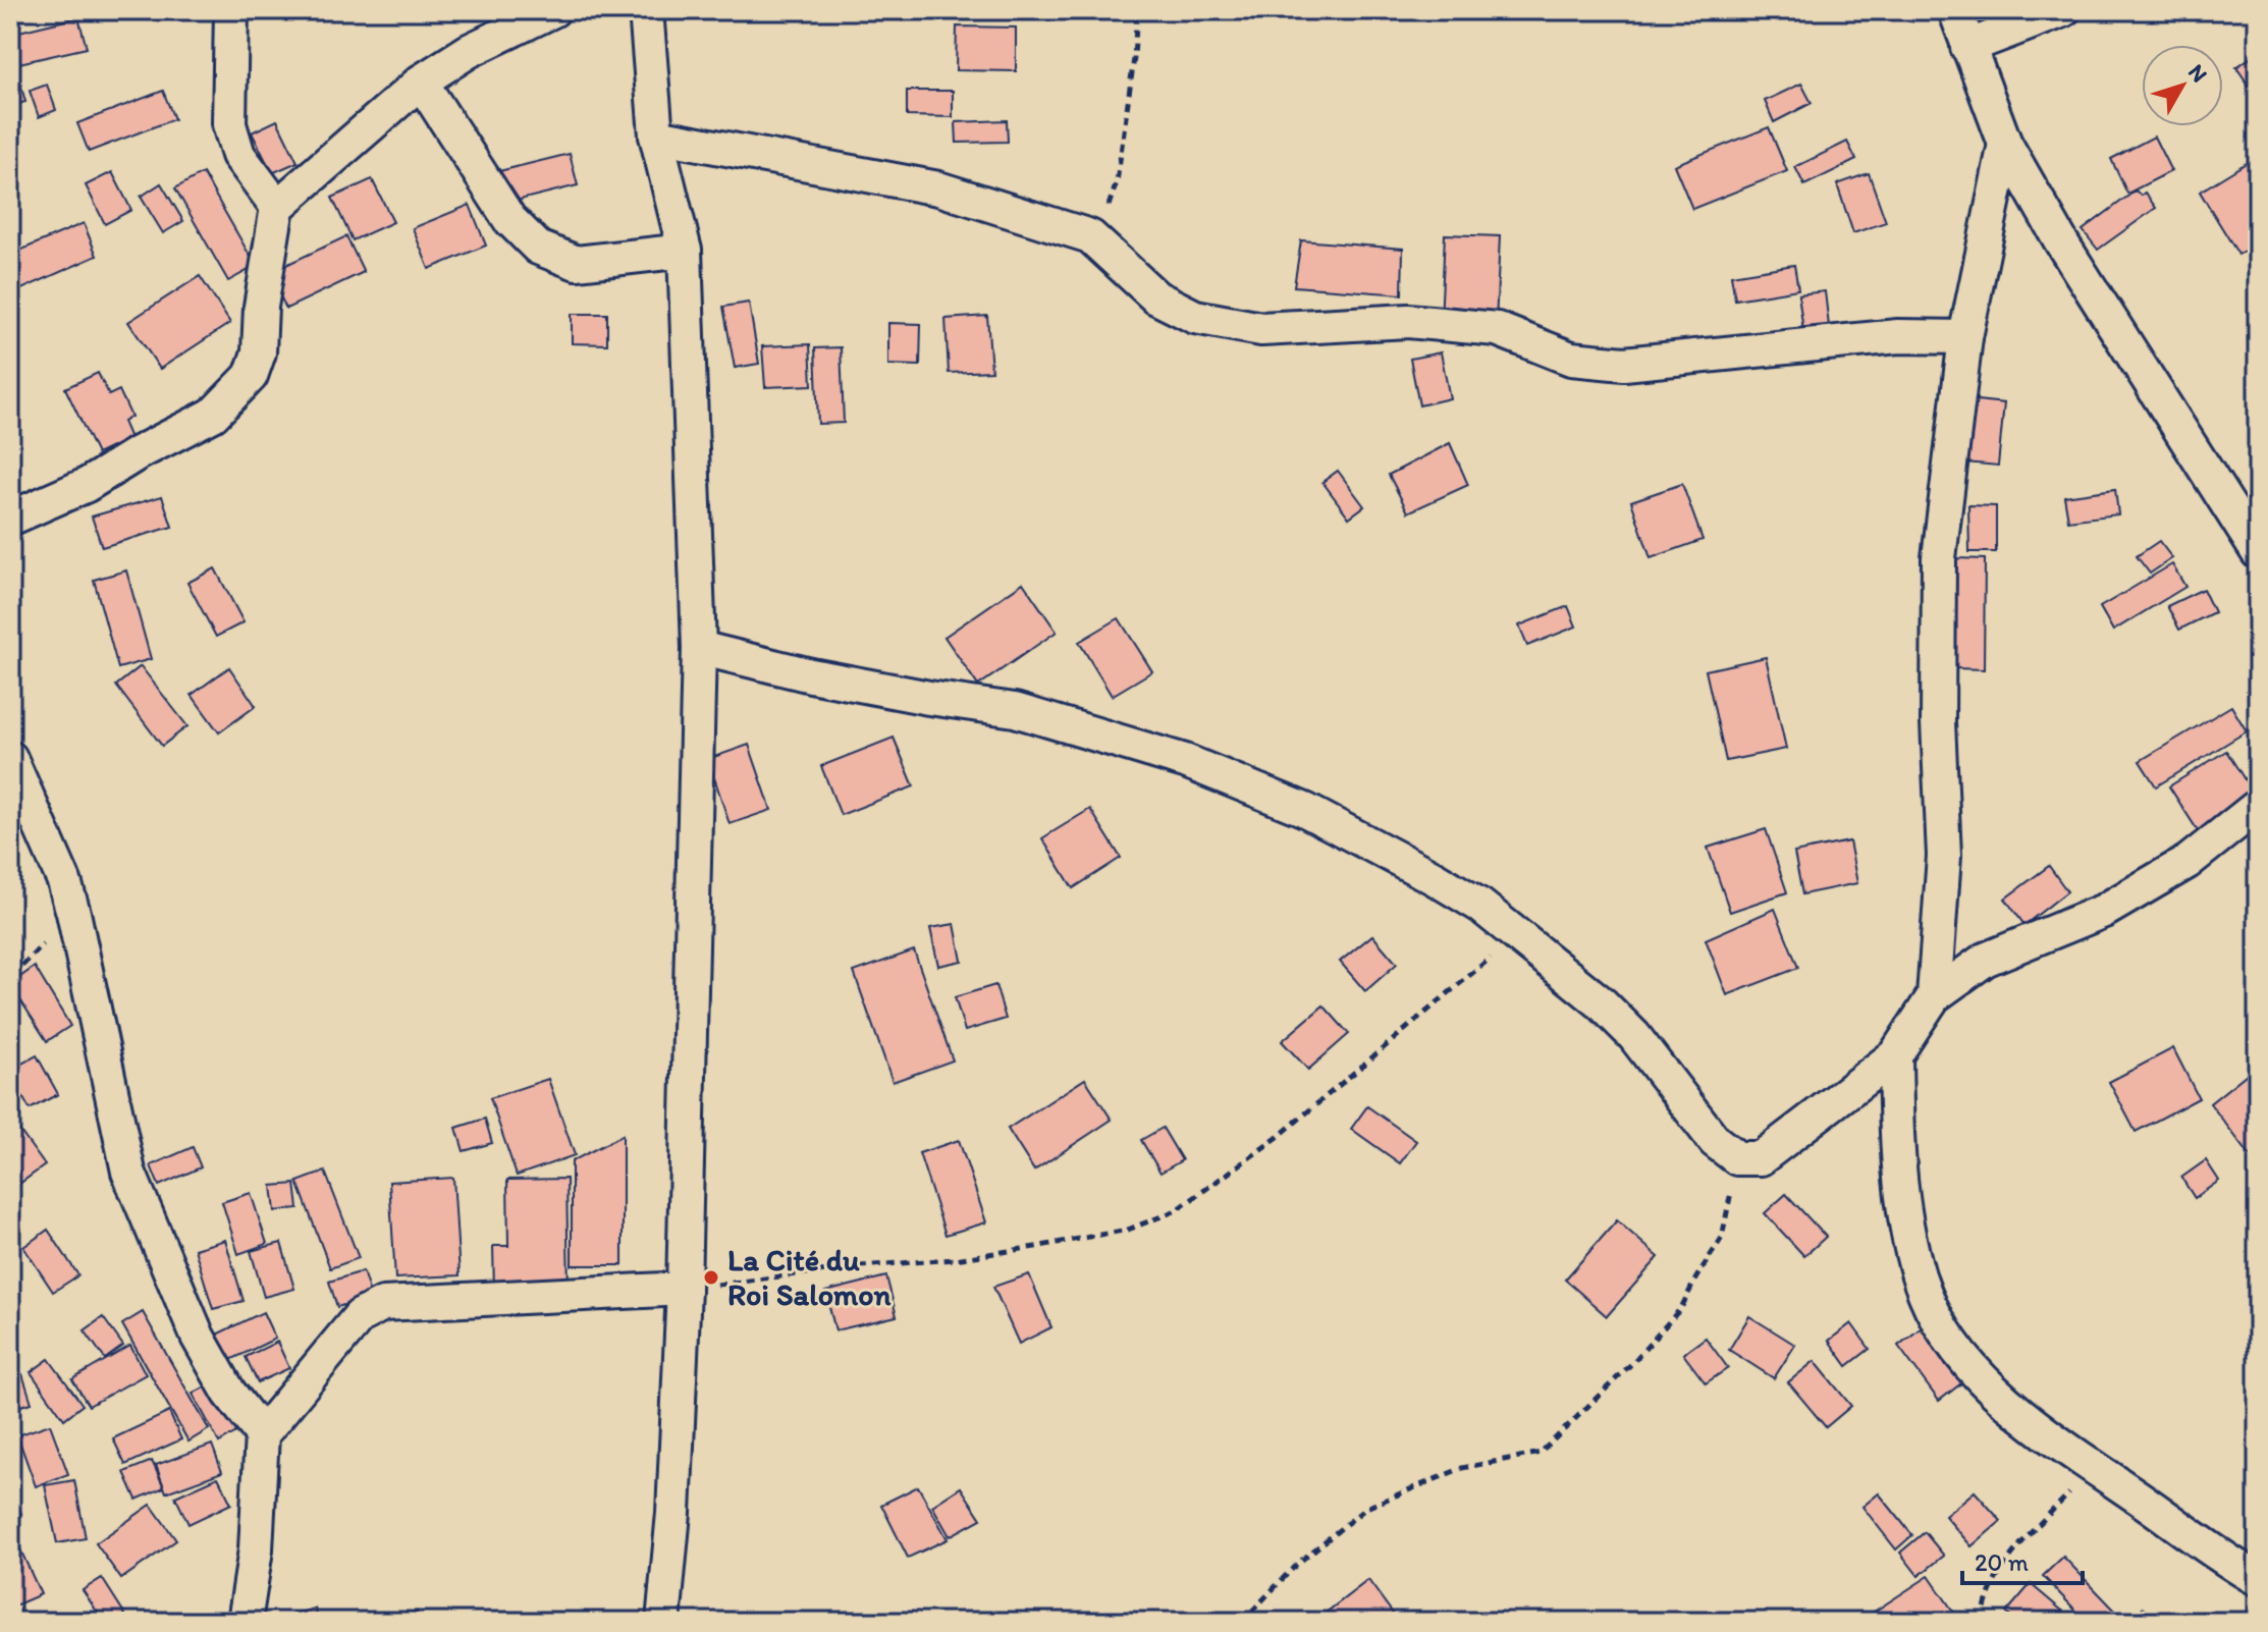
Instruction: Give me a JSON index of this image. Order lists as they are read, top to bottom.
{
  "places": ["La Cité du Roi Salomon"],
  "scale_bar": "20 m",
  "north": "top right"
}
